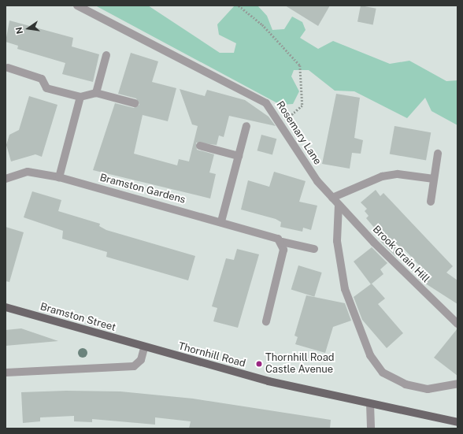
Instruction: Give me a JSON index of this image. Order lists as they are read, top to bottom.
{
  "streets": {
    "main road": ["Bramston Street", "Thornhill Road"],
    "street": ["Rosemary Lane", "Bramston Gardens", "Brook Grain Hill"]
  },
  "crossings": [
    ["Rosemary Lane", "Brook Grain Hill"],
    ["Bramston Street", "Thornhill Road"]
  ],
  "places": ["Thornhill Road Castle Avenue"],
  "north": "left"
}
